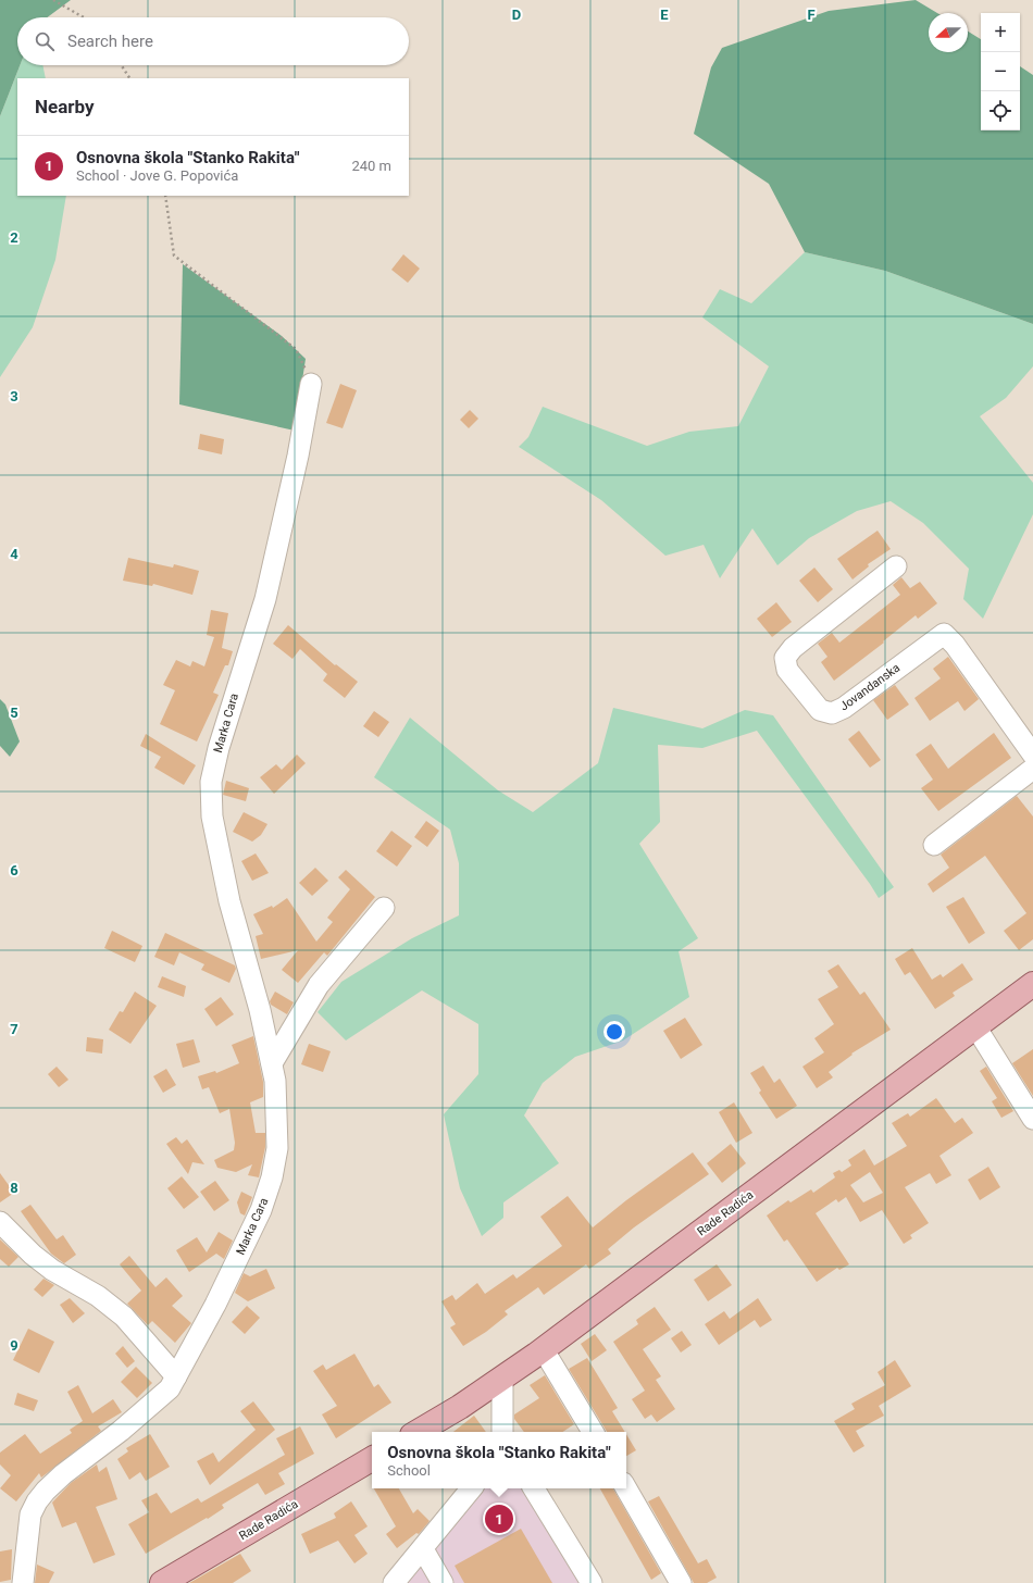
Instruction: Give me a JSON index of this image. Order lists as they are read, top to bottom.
{
  "streets": {
    "main road": ["Rade Radića"],
    "street": ["Jovandanska", "Marka Cara"]
  },
  "north": "left",
  "page": {
    "map_buttons": ["+", "−"],
    "search": "Search here",
    "heading": "Nearby",
    "list": [
      {
        "mark": "1",
        "name": "Osnovna škola \"Stanko Rakita\"",
        "note": "School · Jove G. Popovića",
        "value": "240 m"
      }
    ],
    "popup": ["Osnovna škola \"Stanko Rakita\"", "School"],
    "pins": "1"
  },
  "grid": {
    "columns": ["D", "E", "F"],
    "rows": [
      "2",
      "3",
      "4",
      "5",
      "6",
      "7",
      "8",
      "9"
    ]
  }
}
